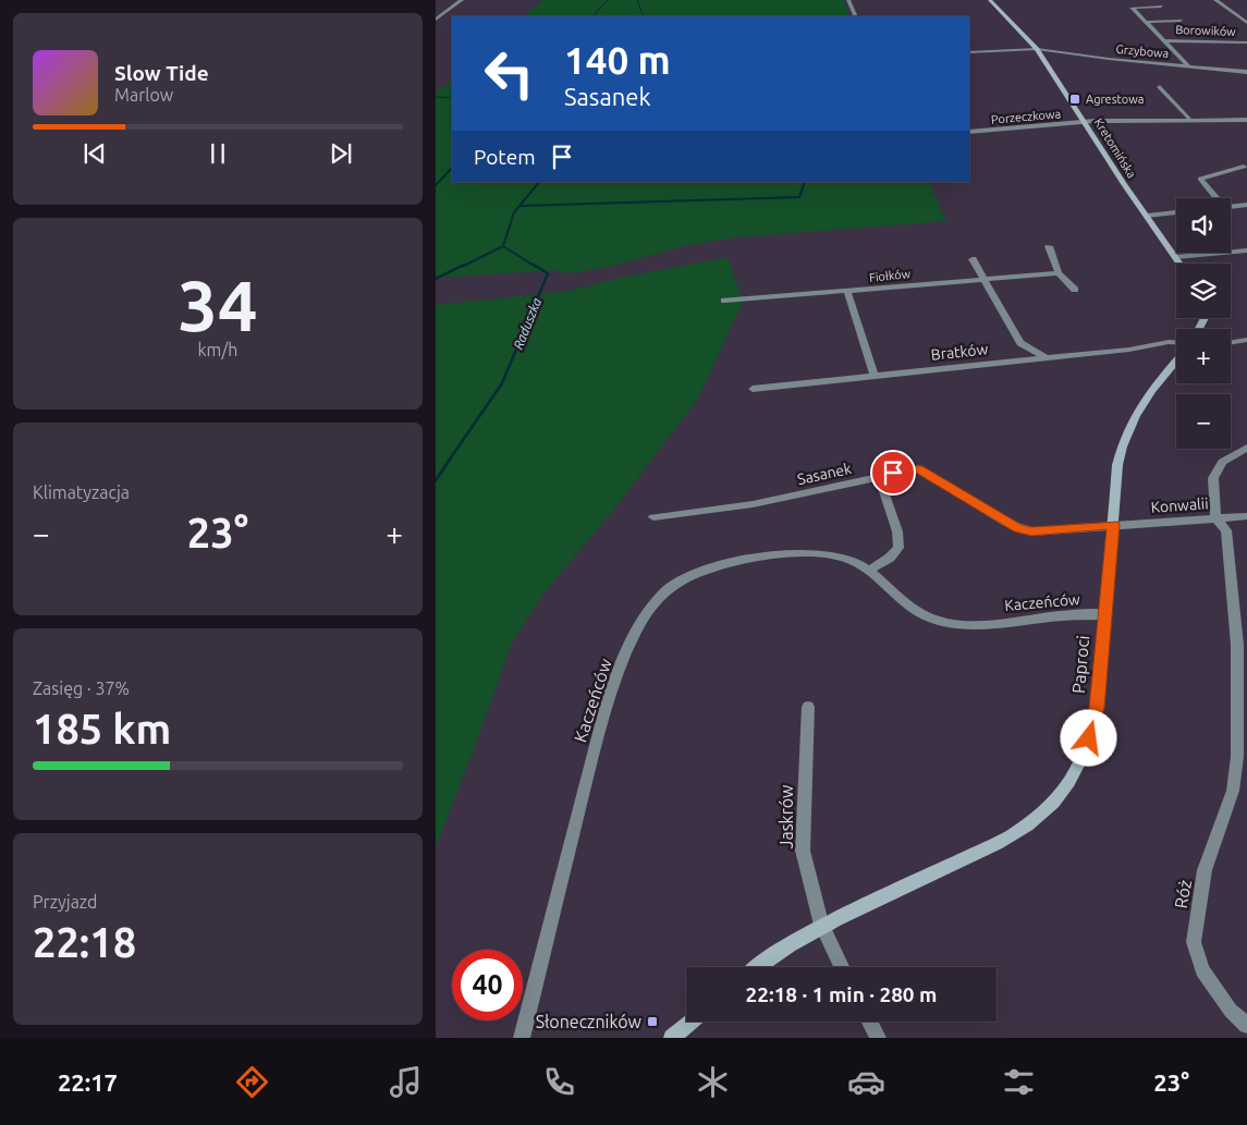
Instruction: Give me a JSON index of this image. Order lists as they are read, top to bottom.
{
  "streets": {
    "street": [
      "Borowików",
      "Grzybowa",
      "Porzeczkowa",
      "Kretomińska",
      "Fiołków",
      "Bratków",
      "Sasanek",
      "Konwalii",
      "Kaczeńców",
      "Paproci",
      "Jaskrów",
      "Róż"
    ]
  },
  "crossings": [
    ["Grzybowa", "Kretomińska"],
    ["Porzeczkowa", "Kretomińska"],
    ["Sasanek", "Konwalii"],
    ["Sasanek", "Paproci"],
    ["Konwalii", "Paproci"],
    ["Konwalii", "Róż"],
    ["Kaczeńców", "Paproci"],
    ["Paproci", "Jaskrów"]
  ],
  "water": ["Raduszka"],
  "places": {
    "transit": ["Agrestowa", "Słoneczników"]
  },
  "page": {
    "turn": ["140 m", "Sasanek"],
    "song": ["Slow Tide", "Marlow"],
    "then": "Potem",
    "map_buttons": ["+", "−"],
    "tile": [
      ["34", "km/h"],
      "Klimatyzacja",
      ["Zasięg · 37%", "185 km"],
      ["Przyjazd", "22:18"]
    ],
    "heat": ["−", "23°", "+"],
    "limit": "40",
    "trip": "22:18 · 1 min · 280 m",
    "tabs": ["22:17", "23°"]
  }
}
